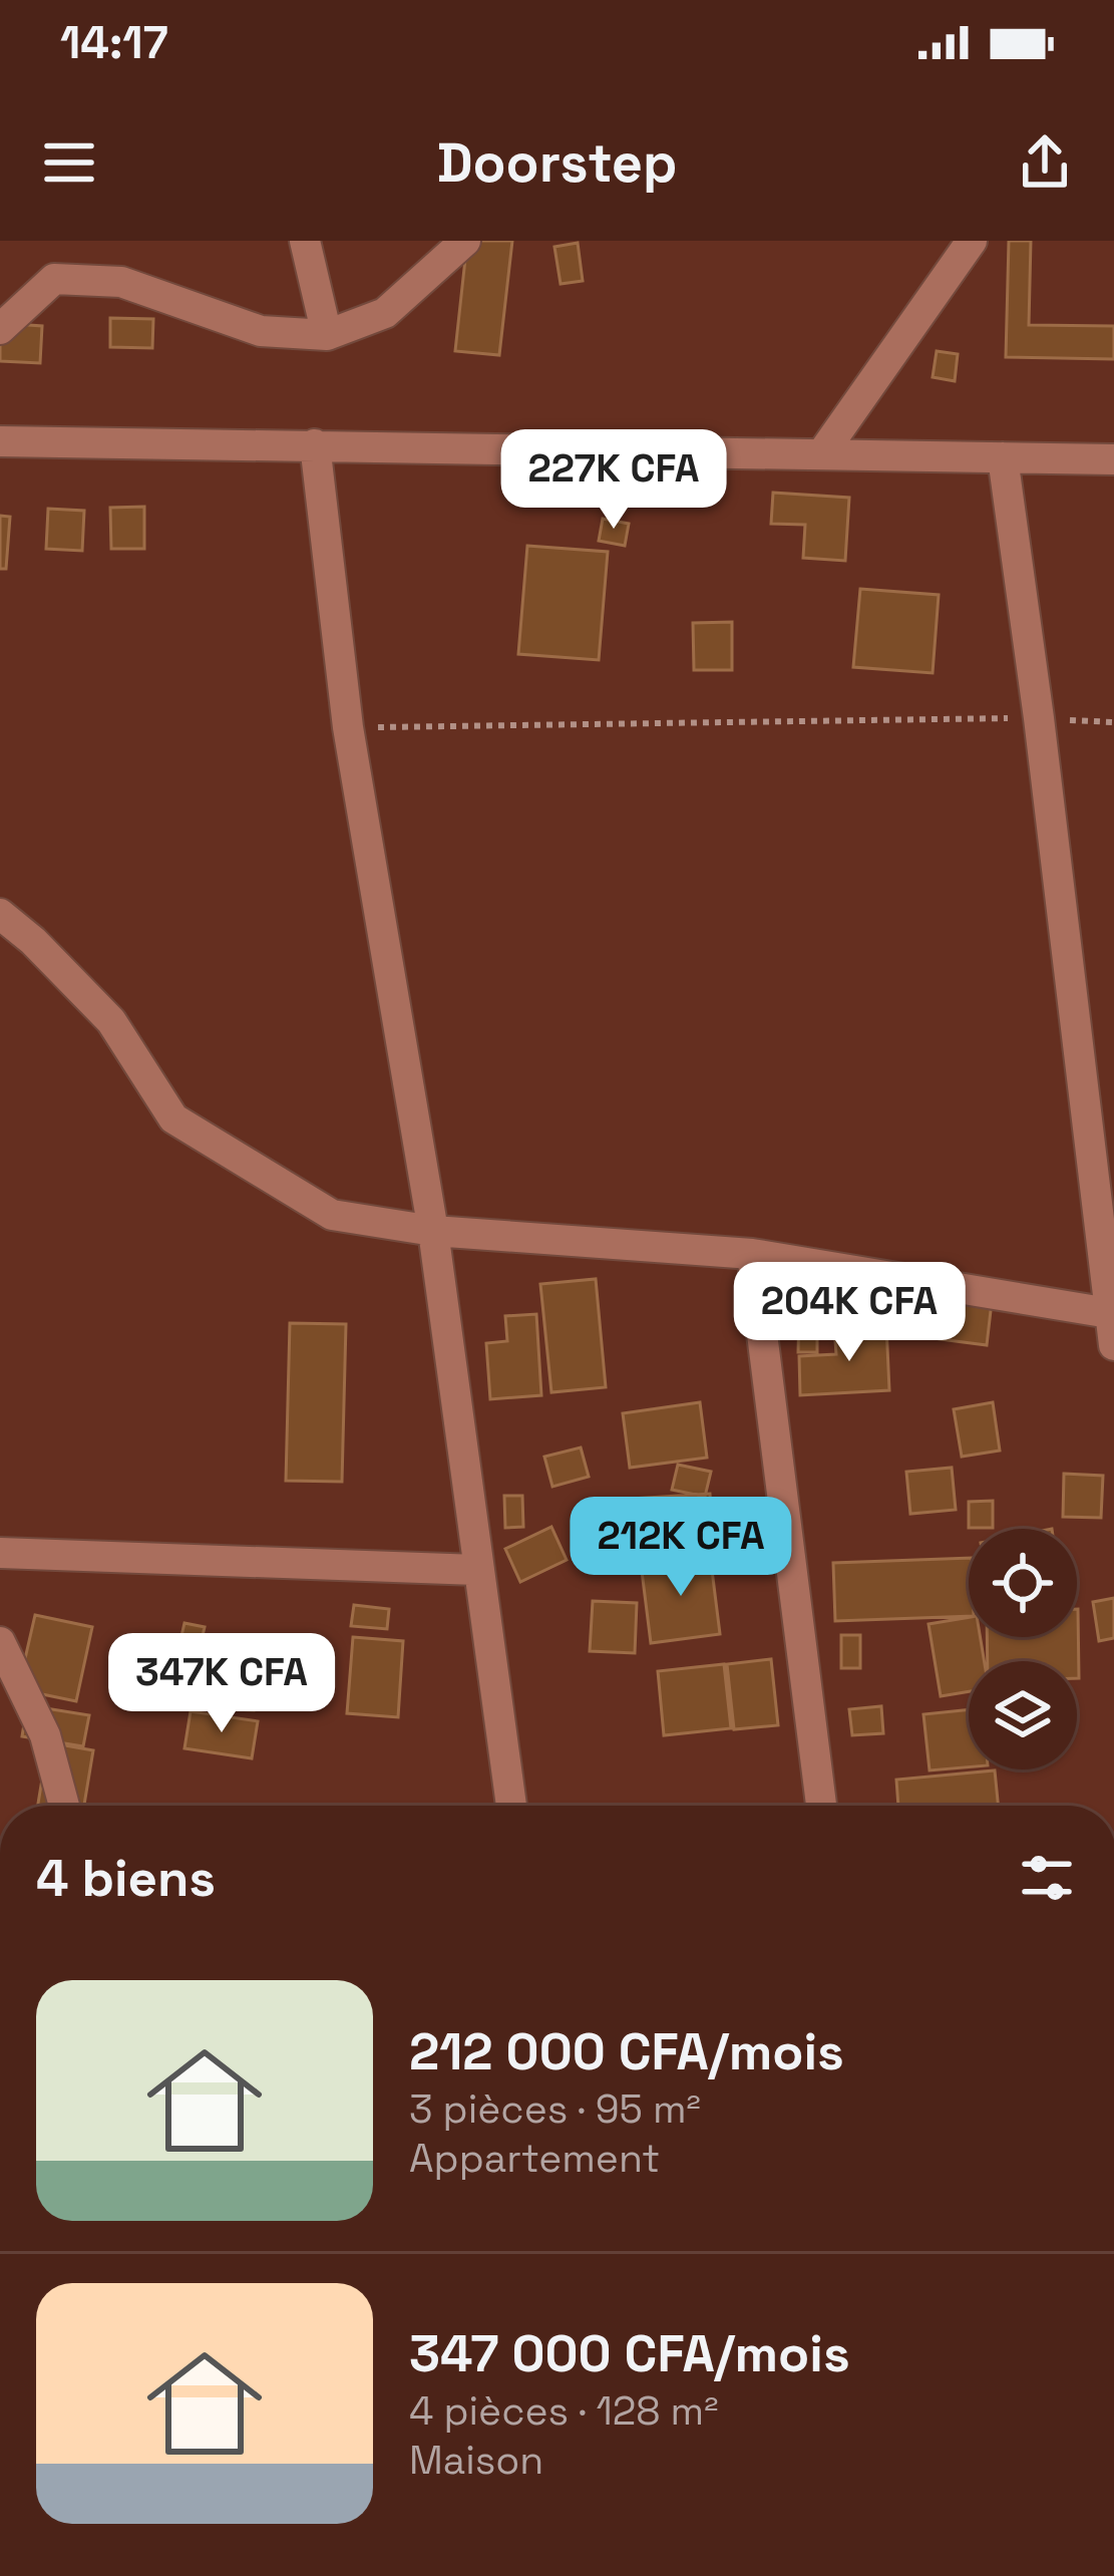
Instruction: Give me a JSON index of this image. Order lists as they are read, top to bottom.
{
  "page": {
    "status": "14:17",
    "header": "Doorstep",
    "price": [
      "227K CFA",
      "204K CFA",
      "212K CFA",
      "347K CFA"
    ],
    "heading": "4 biens",
    "list": [
      {
        "name": "212 000 CFA/mois",
        "note": "3 pièces · 95 m² · Appartement"
      },
      {
        "name": "347 000 CFA/mois",
        "note": "4 pièces · 128 m² · Maison"
      }
    ]
  }
}
